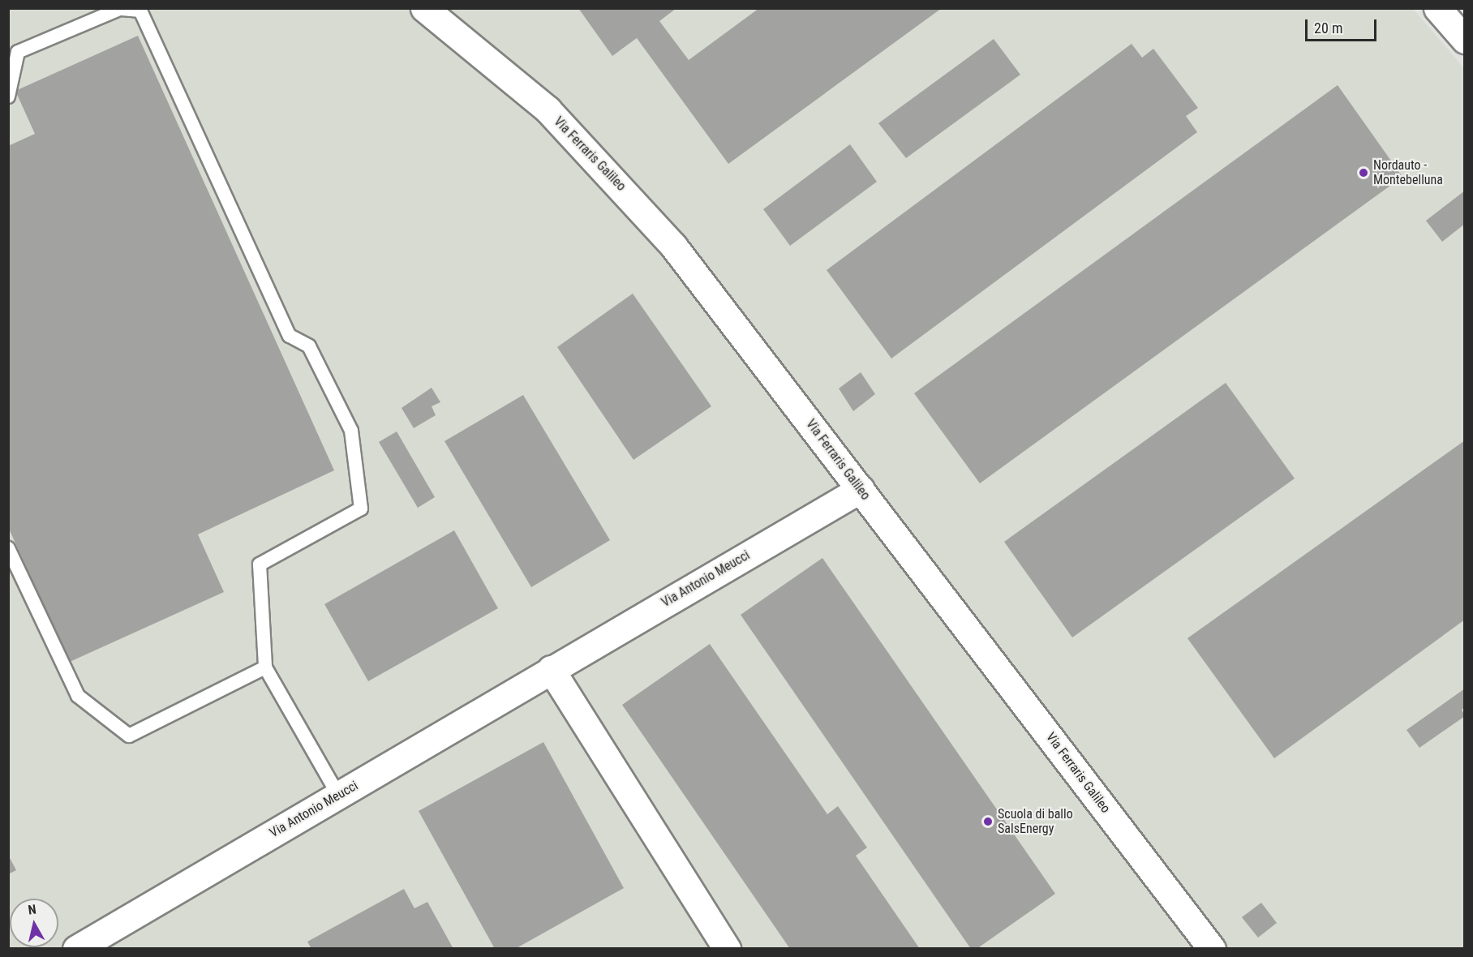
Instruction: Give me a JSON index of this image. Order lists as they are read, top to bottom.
{
  "streets": {
    "street": ["Via Ferraris Galileo", "Via Antonio Meucci"]
  },
  "crossings": [
    ["Via Ferraris Galileo", "Via Antonio Meucci"]
  ],
  "places": ["Nordauto - Montebelluna", "Scuola di ballo SalsEnergy"],
  "scale_bar": "20 m",
  "north": "top"
}
